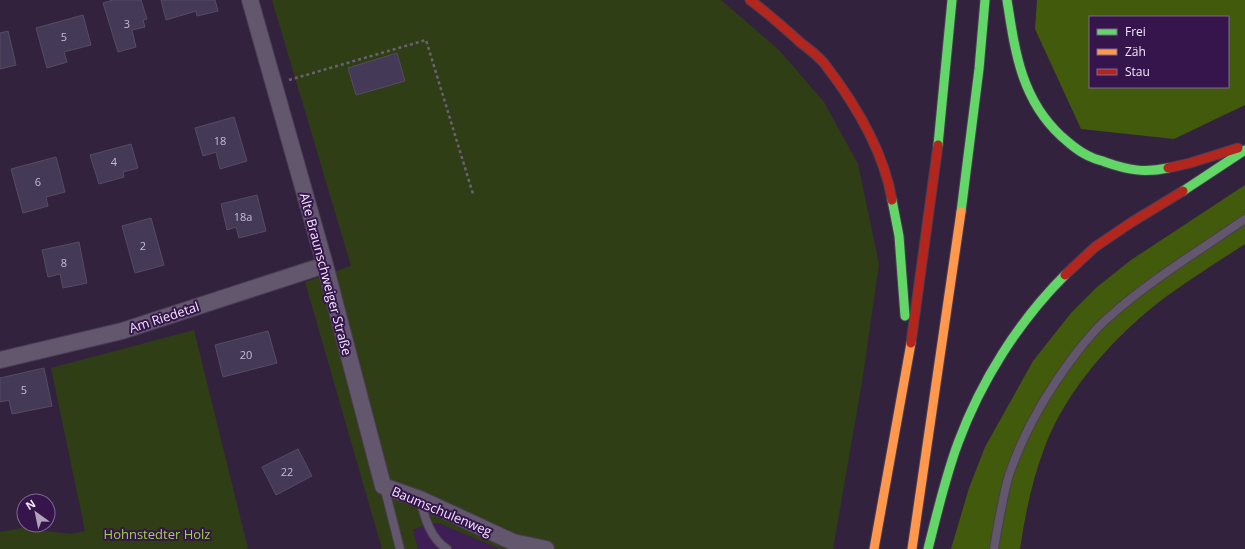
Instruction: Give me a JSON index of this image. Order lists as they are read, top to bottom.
{
  "streets": {
    "street": ["Alte Braunschweiger Straße", "Am Riedetal", "Baumschulenweg"]
  },
  "crossings": [
    ["Alte Braunschweiger Straße", "Am Riedetal"],
    ["Alte Braunschweiger Straße", "Baumschulenweg"]
  ],
  "parks": ["Hohnstedter Holz"],
  "house_numbers": [
    "3",
    "5",
    "18",
    "4",
    "6",
    "18a",
    "2",
    "8",
    "20",
    "5",
    "22"
  ],
  "legend": ["Frei", "Zäh", "Stau"],
  "north": "top left"
}
